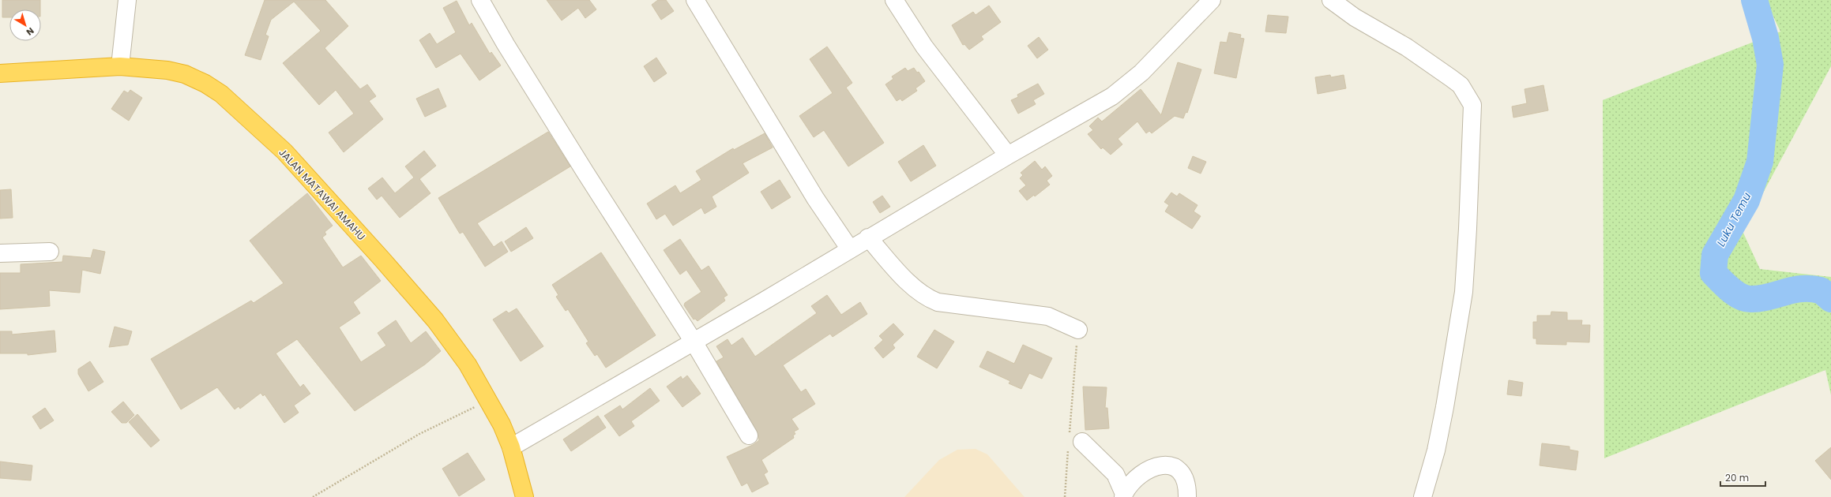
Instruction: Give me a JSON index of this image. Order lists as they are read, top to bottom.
{
  "streets": {
    "highway": ["JALAN MATAWAI AMAHU"]
  },
  "water": ["Luku Temu"],
  "scale_bar": "20 m",
  "north": "bottom right"
}
